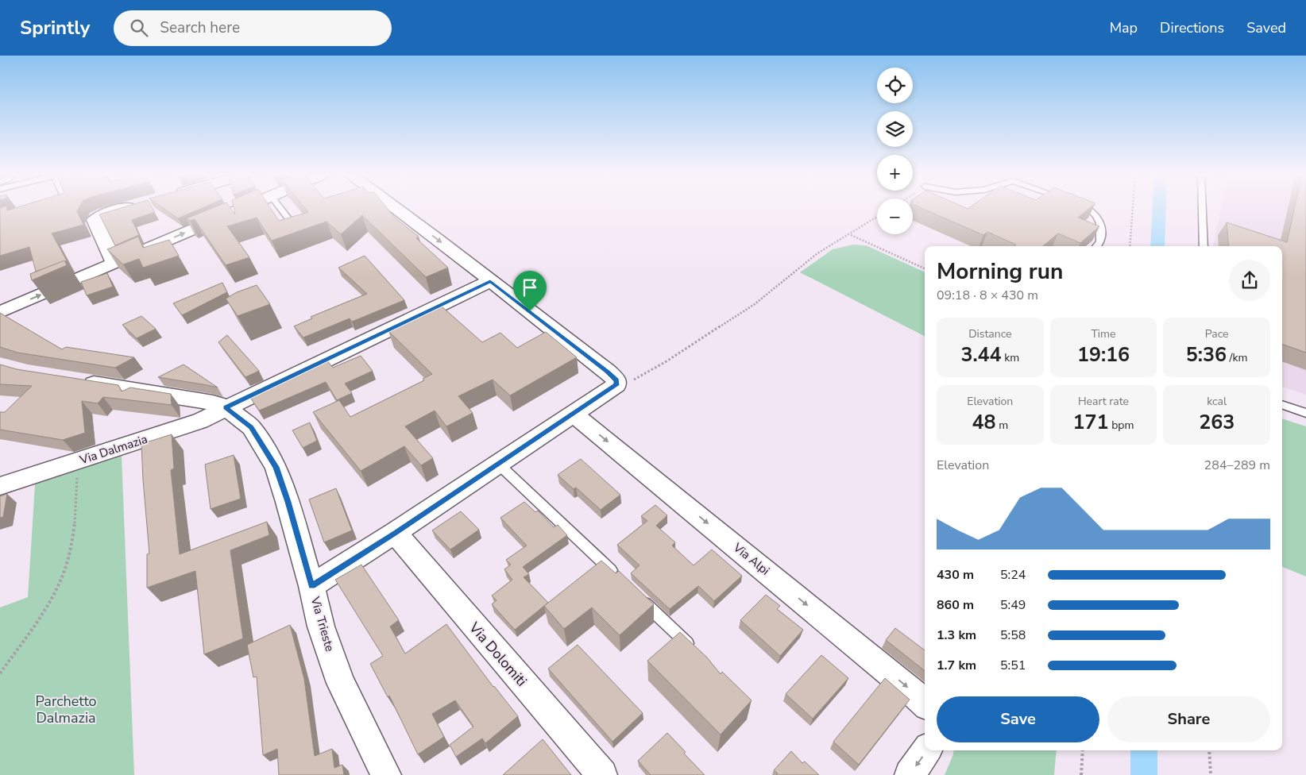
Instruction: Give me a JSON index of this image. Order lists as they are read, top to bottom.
{
  "streets": {
    "street": [
      "Via Dalmazia",
      "Via Alpi",
      "Via Trieste",
      "Via Dolomiti"
    ]
  },
  "crossings": [
    ["Via Dalmazia", "Via Trieste"]
  ],
  "one_way": ["Via Alpi"],
  "parks": ["Parchetto Dalmazia"],
  "page": {
    "header": "Sprintly",
    "search": "Search here",
    "nav": ["Map", "Directions", "Saved"],
    "map_buttons": ["+", "−"],
    "heading": ["Morning run", "09:18 · 8 × 430 m"],
    "stats": [
      ["Distance", "3.44 km"],
      ["Time", "19:16"],
      ["Pace", "5:36 /km"],
      ["Elevation", "48 m"],
      ["Heart rate", "171 bpm"],
      ["kcal", "263"]
    ],
    "chart": ["Elevation", "284–289 m"],
    "list": [
      {
        "name": "430 m",
        "note": "5:24"
      },
      {
        "name": "860 m",
        "note": "5:49"
      },
      {
        "name": "1.3 km",
        "note": "5:58"
      },
      {
        "name": "1.7 km",
        "note": "5:51"
      }
    ],
    "buttons": ["Save", "Share"]
  }
}
